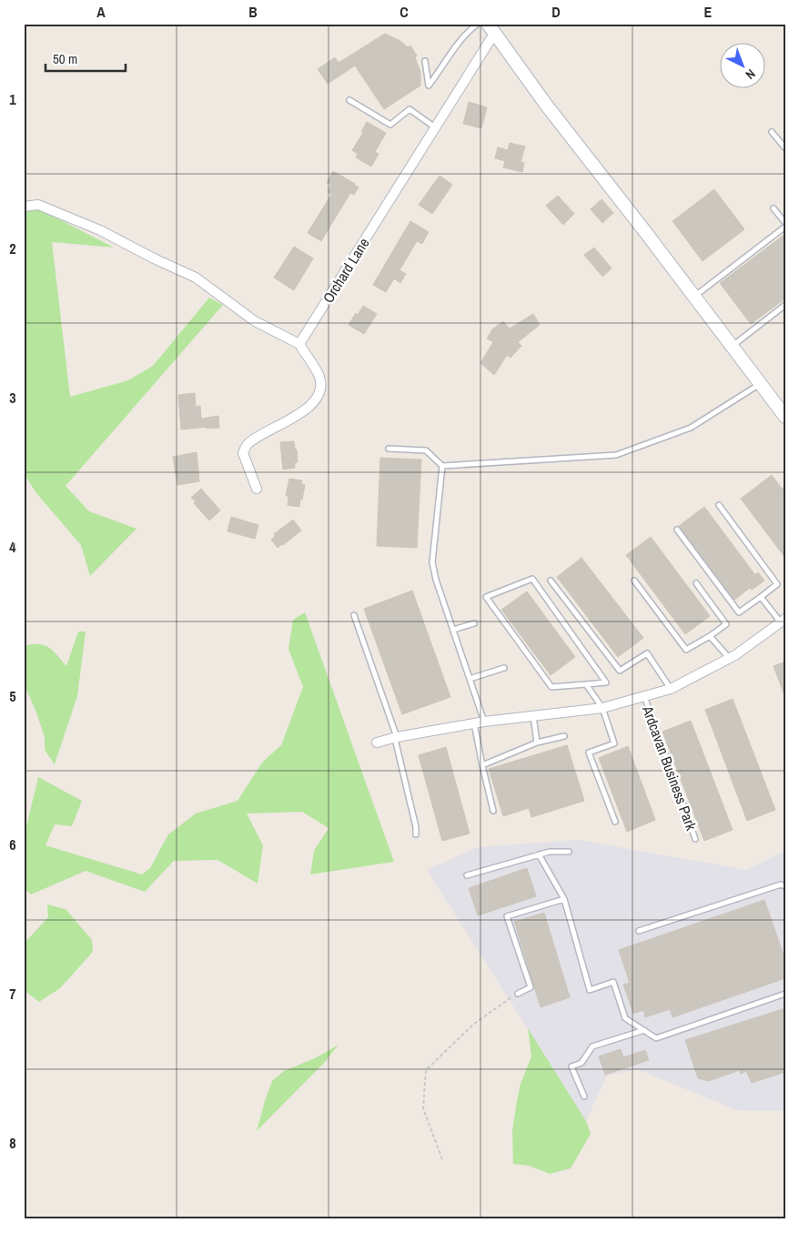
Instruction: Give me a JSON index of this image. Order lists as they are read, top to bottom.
{
  "streets": {
    "street": ["Orchard Lane", "Ardcavan Business Park"]
  },
  "scale_bar": "50 m",
  "north": "bottom right",
  "grid": {
    "columns": [
      "A",
      "B",
      "C",
      "D",
      "E"
    ],
    "rows": [
      "1",
      "2",
      "3",
      "4",
      "5",
      "6",
      "7",
      "8"
    ]
  }
}
